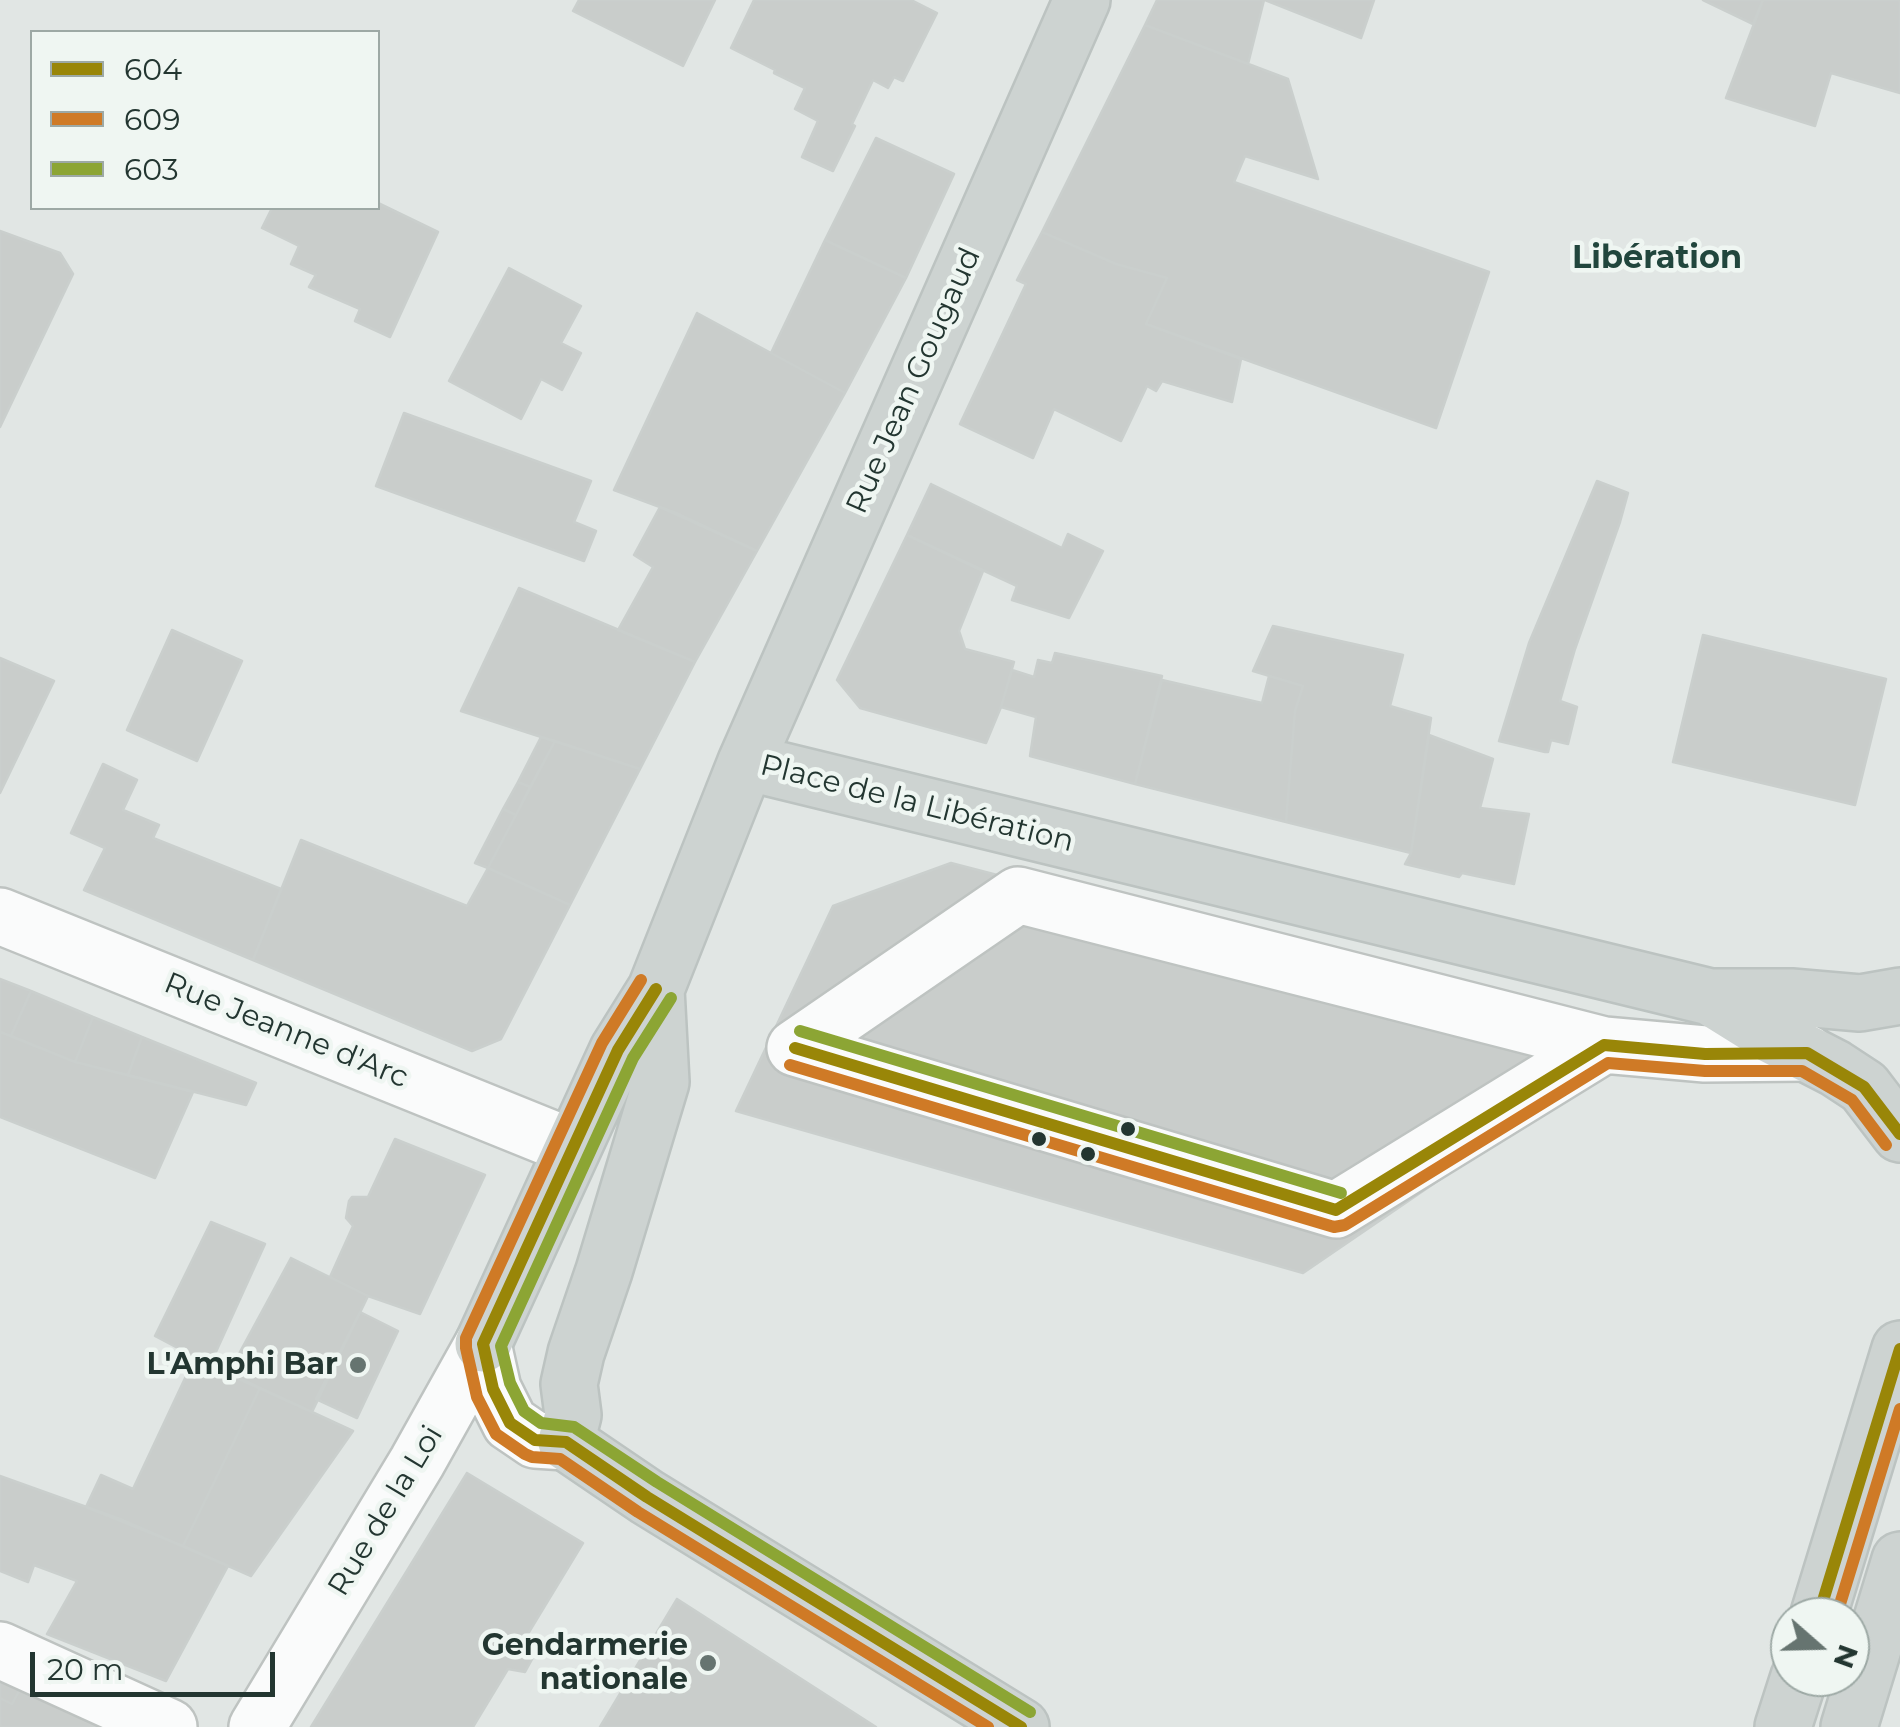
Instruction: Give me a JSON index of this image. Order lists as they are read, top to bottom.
{
  "streets": {
    "main road": ["Rue Jean Gougaud", "Place de la Libération"],
    "street": ["Rue Jeanne d'Arc", "Rue de la Loi"]
  },
  "crossings": [
    ["Rue Jean Gougaud", "Place de la Libération"],
    ["Place de la Libération", "Rue Jeanne d'Arc"],
    ["Place de la Libération", "Rue de la Loi"]
  ],
  "districts": ["Libération"],
  "places": ["L'Amphi Bar", "Gendarmerie nationale"],
  "lines": ["transit line 609", "transit line 604", "transit line 603"],
  "legend": ["604", "609", "603"],
  "scale_bar": "20 m",
  "north": "right"
}
